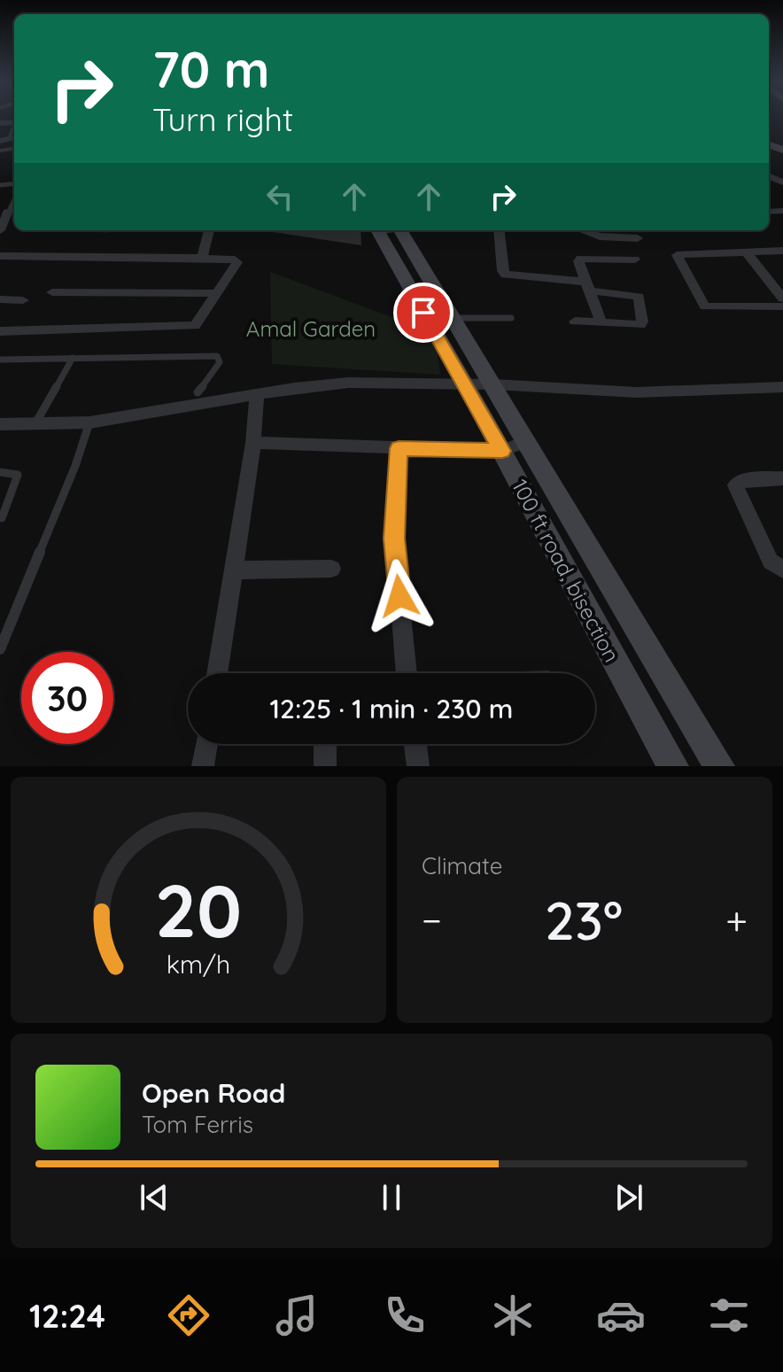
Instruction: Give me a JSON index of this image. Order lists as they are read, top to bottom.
{
  "streets": {
    "street": ["100 ft road, bisection"]
  },
  "parks": ["Amal Garden"],
  "page": {
    "turn": ["70 m", "Turn right"],
    "limit": "30",
    "trip": "12:25 · 1 min · 230 m",
    "tile": "Climate",
    "heat": ["−", "23°", "+"],
    "song": ["Open Road", "Tom Ferris"],
    "tabs": "12:24",
    "gauge": ["20", "km/h"]
  }
}
